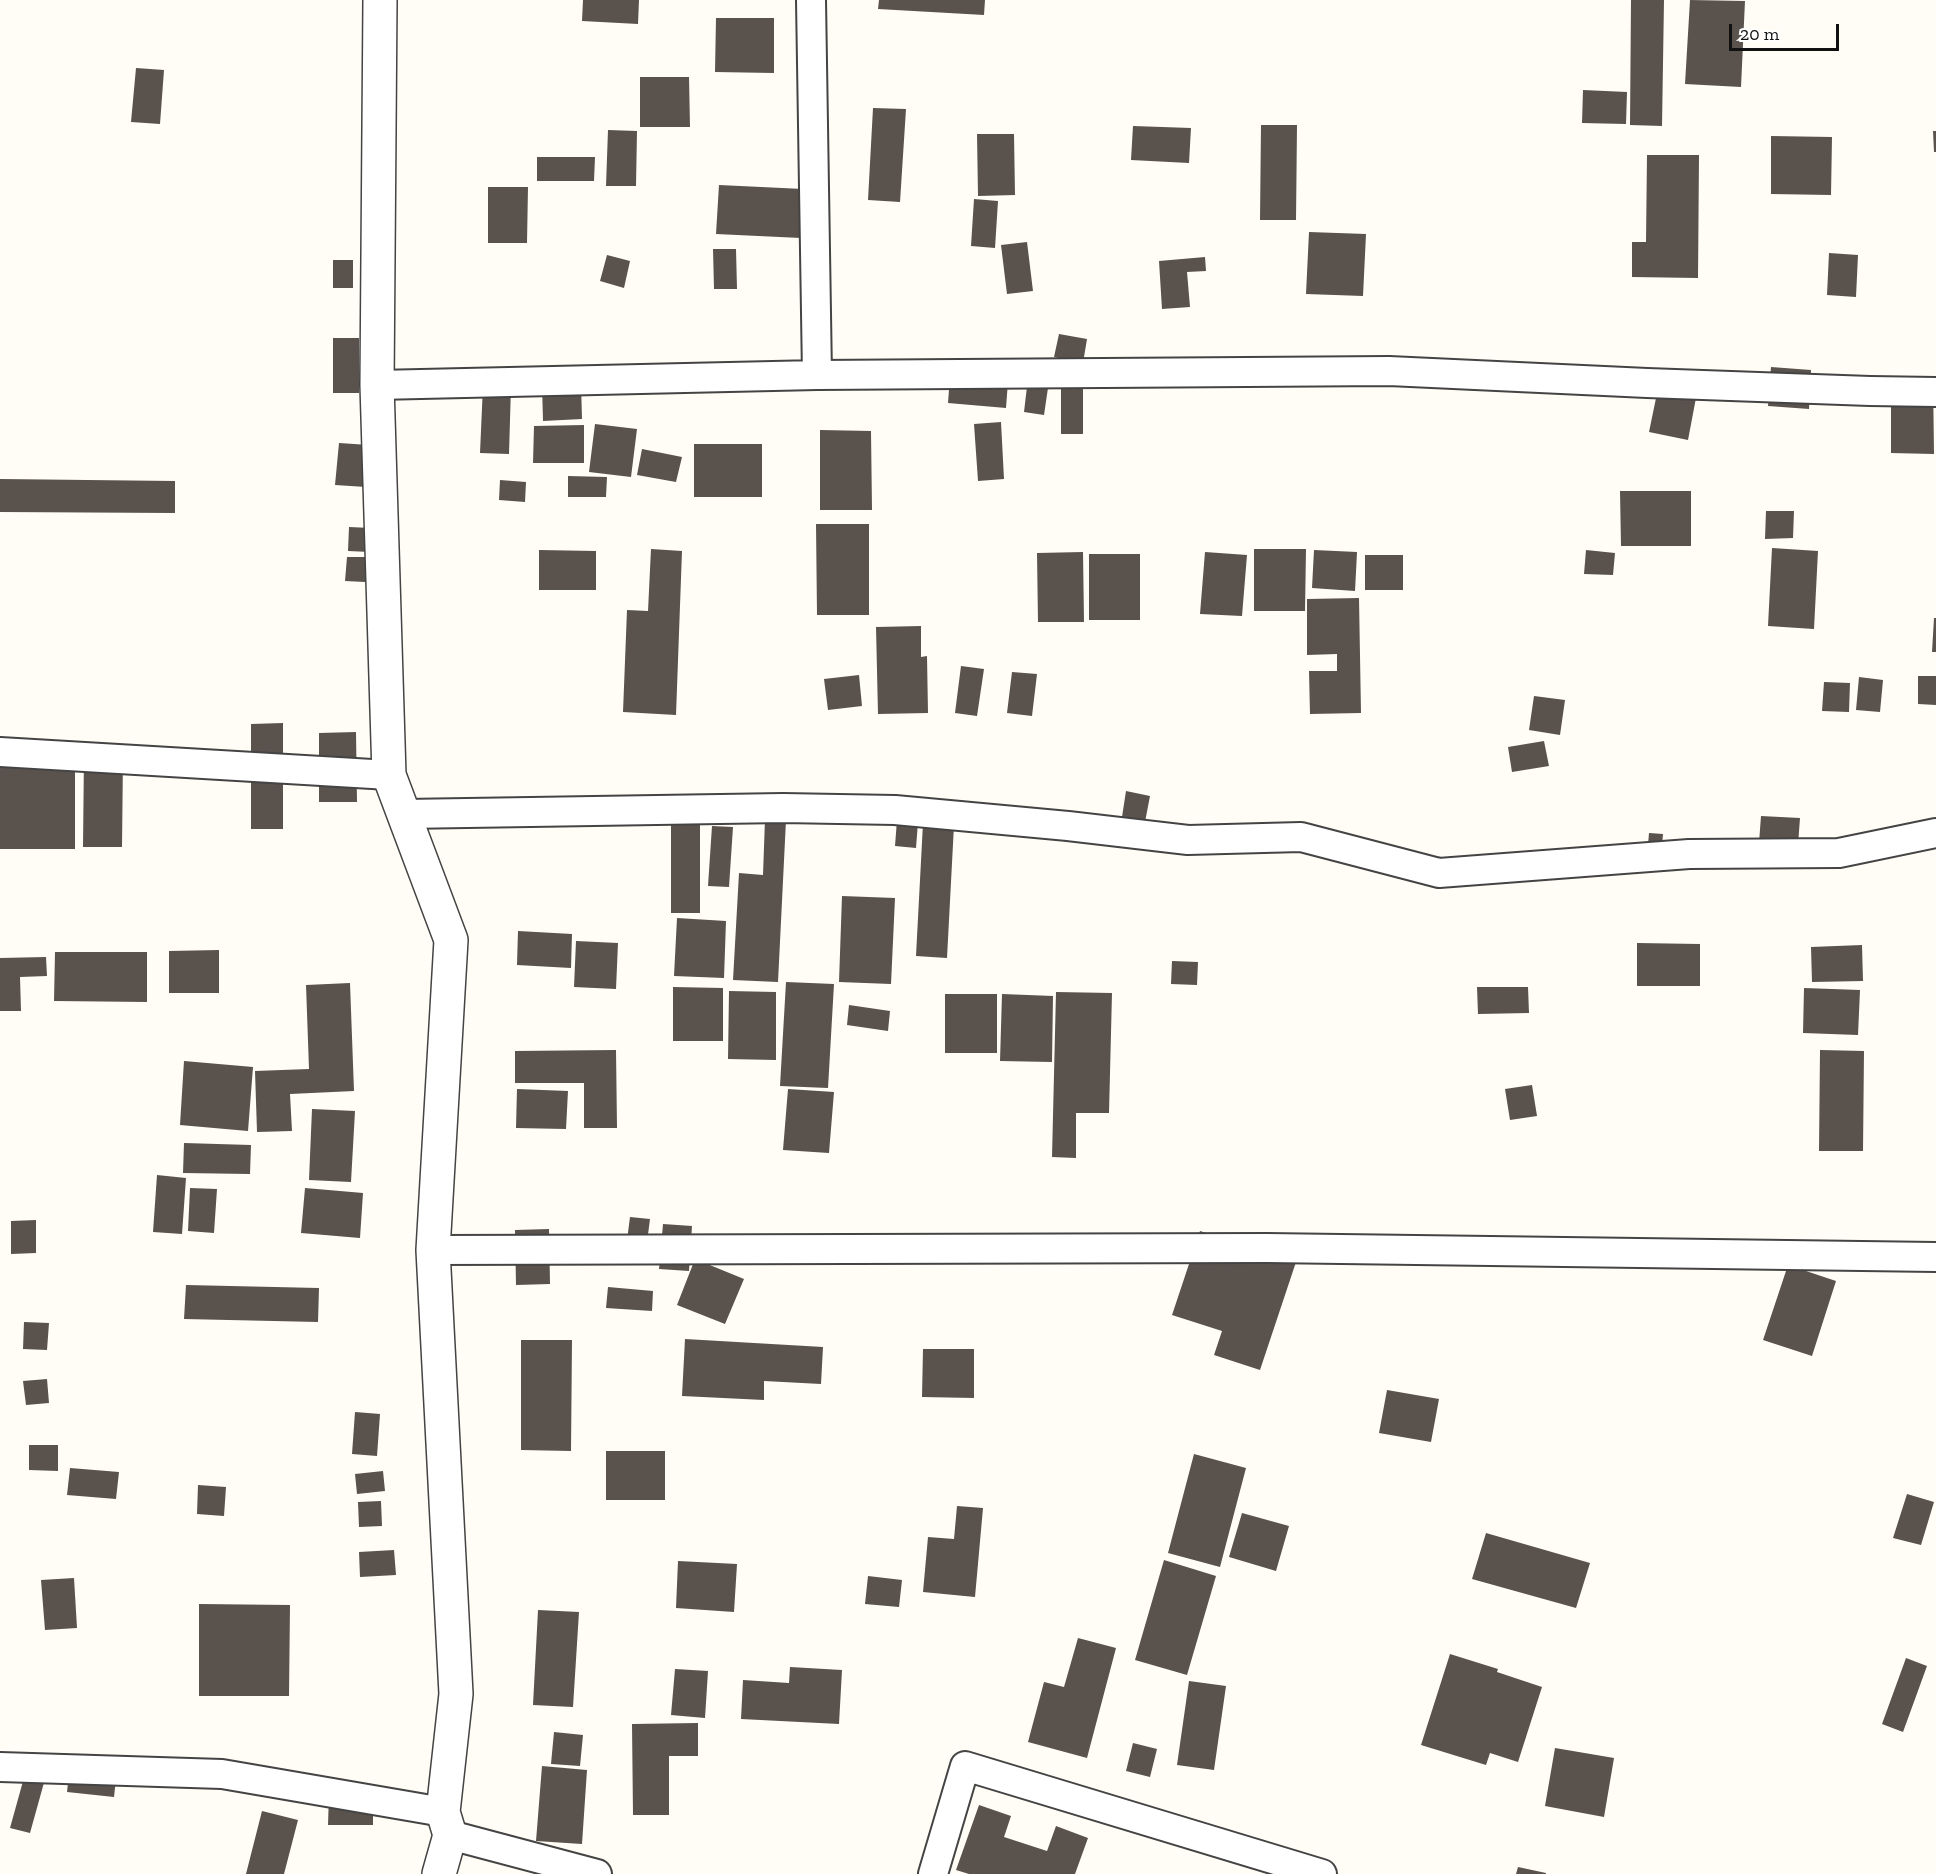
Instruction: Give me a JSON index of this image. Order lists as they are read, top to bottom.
{
  "scale_bar": "20 m"
}
